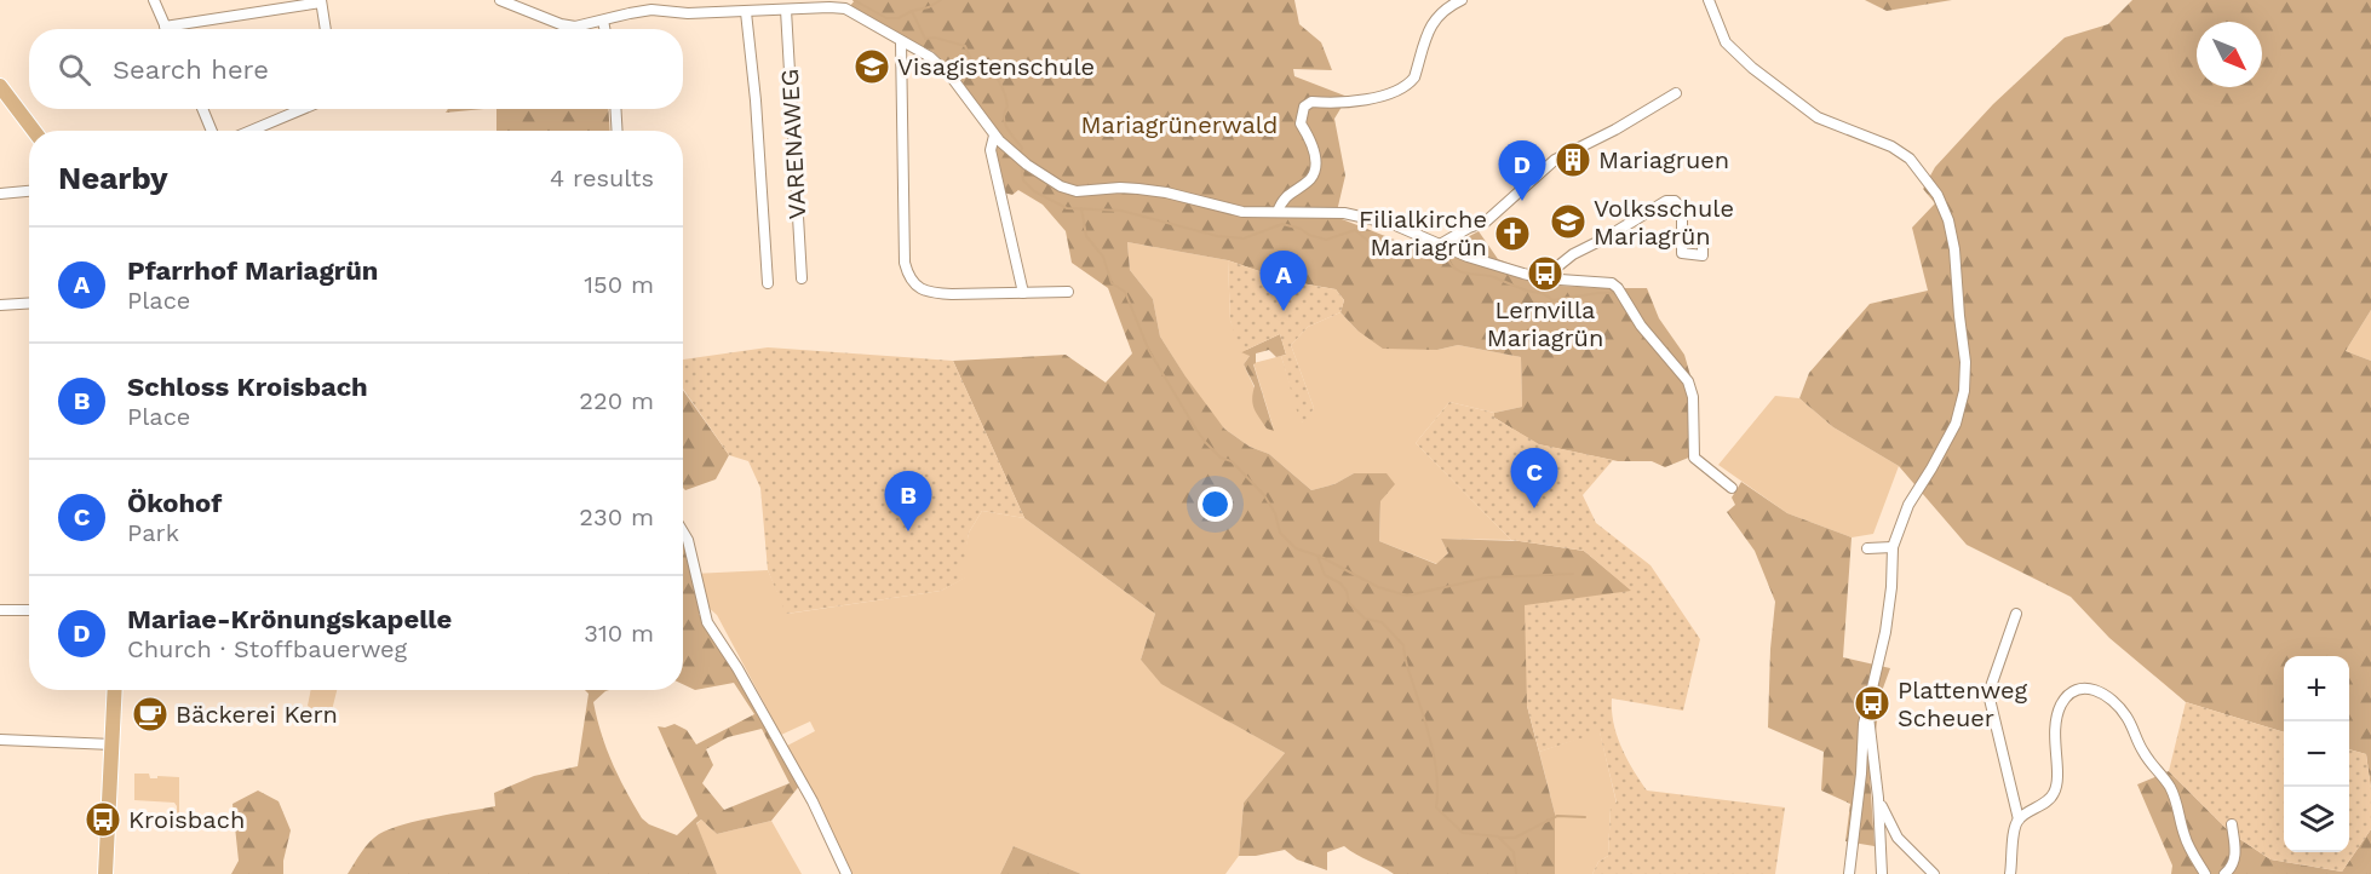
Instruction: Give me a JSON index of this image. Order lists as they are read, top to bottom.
{
  "streets": {
    "street": ["VARENAWEG"]
  },
  "parks": ["Mariagrünerwald"],
  "places": {
    "school or university": ["Visagistenschule", "Volksschule Mariagrün"],
    "building": ["Mariagruen"],
    "church": ["Filialkirche Mariagrün"],
    "bus stop": ["Lernvilla Mariagrün", "Plattenweg Scheuer", "Kroisbach"],
    "cafe": ["Bäckerei Kern"]
  },
  "north": "bottom right",
  "page": {
    "search": "Search here",
    "heading": ["Nearby", "4 results"],
    "pins": [
      "D",
      "A",
      "C",
      "B"
    ],
    "list": [
      {
        "mark": "A",
        "name": "Pfarrhof Mariagrün",
        "note": "Place",
        "value": "150 m"
      },
      {
        "mark": "B",
        "name": "Schloss Kroisbach",
        "note": "Place",
        "value": "220 m"
      },
      {
        "mark": "C",
        "name": "Ökohof",
        "note": "Park",
        "value": "230 m"
      },
      {
        "mark": "D",
        "name": "Mariae-Krönungskapelle",
        "note": "Church · Stoffbauerweg",
        "value": "310 m"
      }
    ],
    "map_buttons": ["+", "−"]
  }
}
